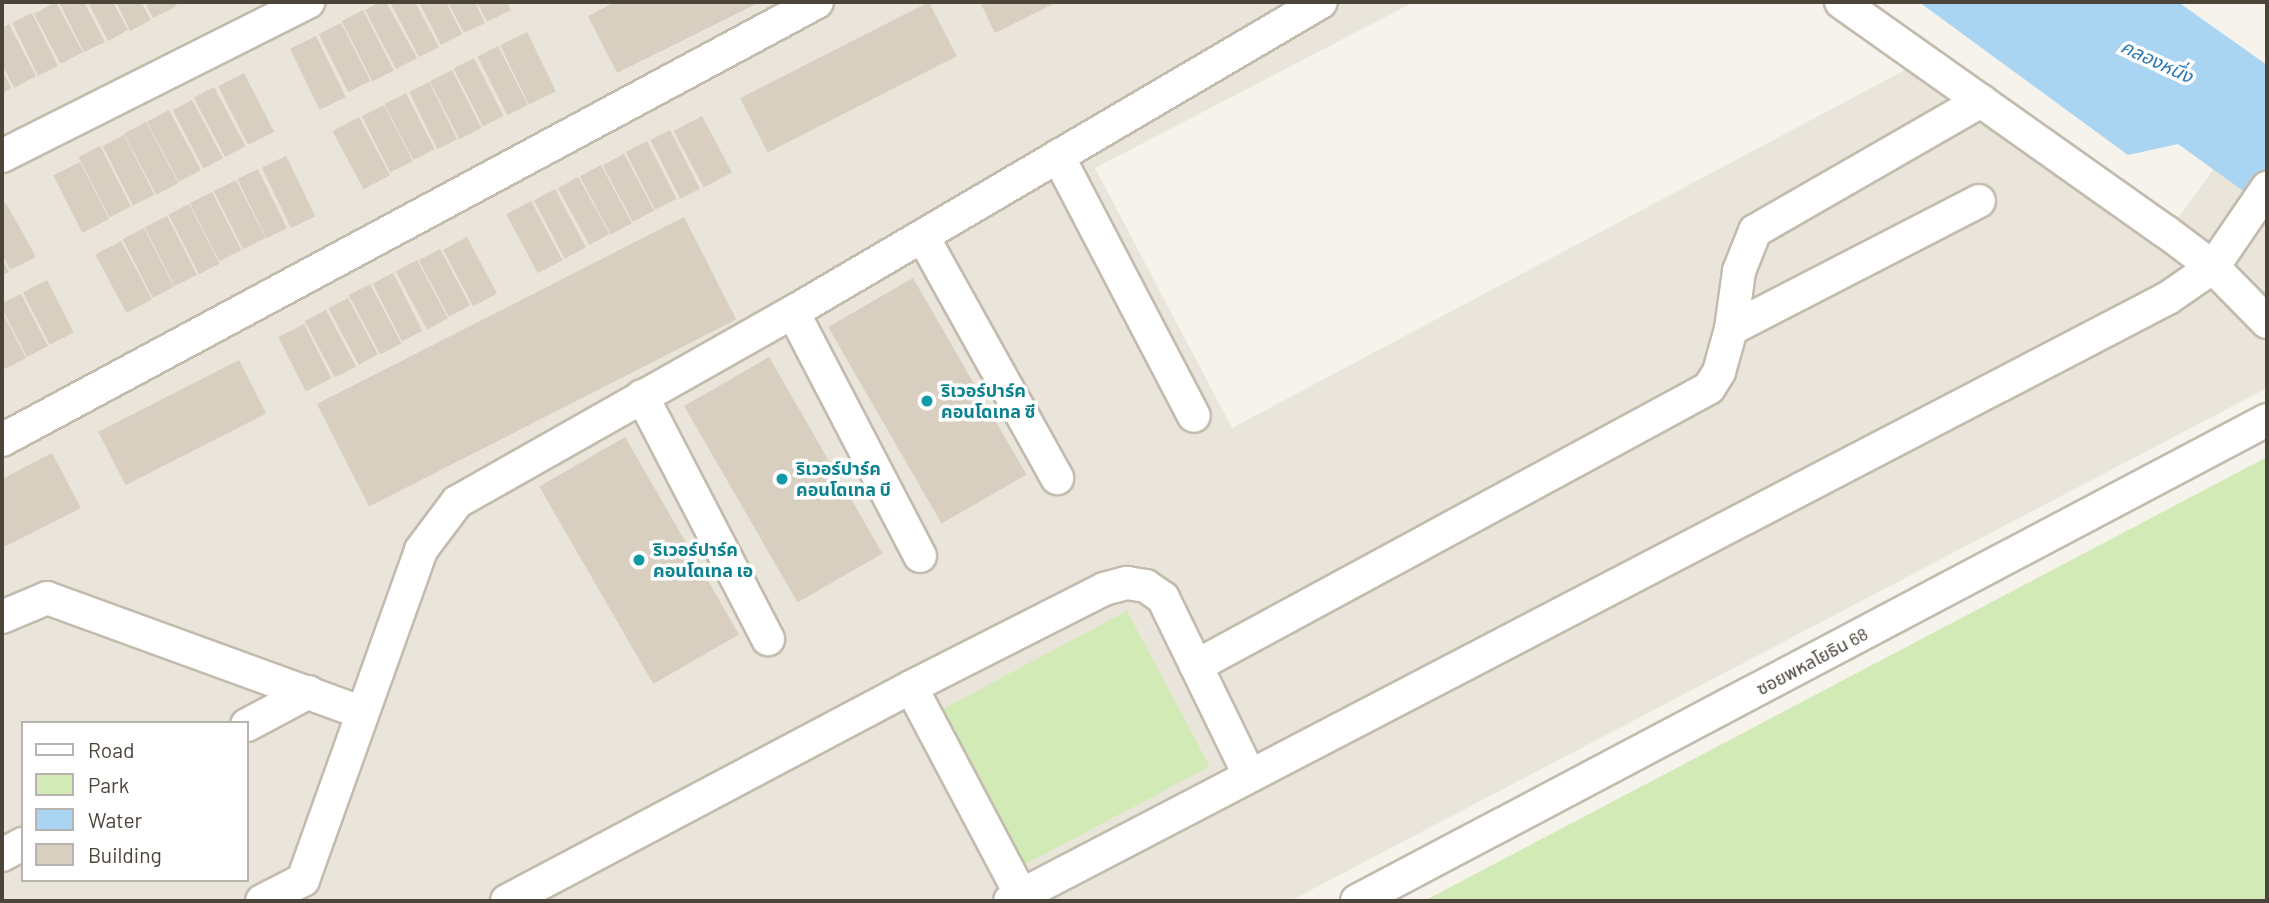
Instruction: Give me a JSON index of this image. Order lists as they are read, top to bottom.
{
  "streets": {
    "street": ["ซอยพหลโยธิน 68"]
  },
  "water": ["คลองหนึ่ง"],
  "places": ["ริเวอร์ปาร์ค คอนโดเทล ซี", "ริเวอร์ปาร์ค คอนโดเทล บี", "ริเวอร์ปาร์ค คอนโดเทล เอ"],
  "legend": [
    "Road",
    "Park",
    "Water",
    "Building"
  ]
}
